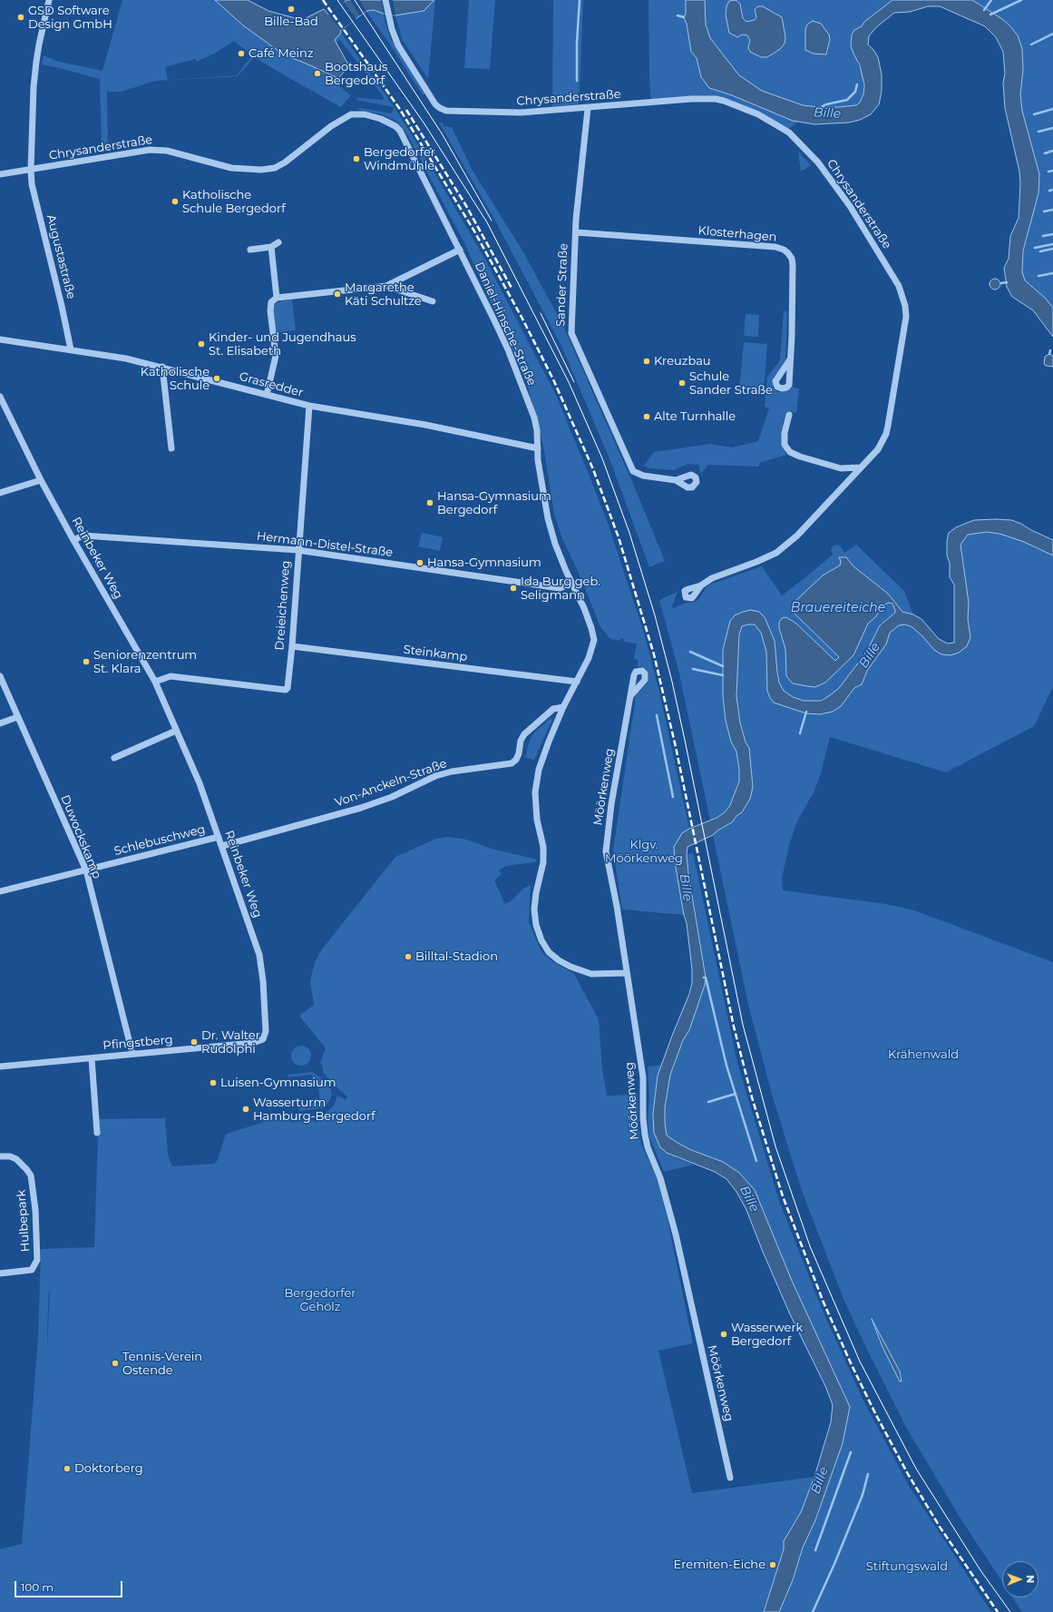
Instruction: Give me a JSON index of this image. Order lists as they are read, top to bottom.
{
  "streets": {
    "street": [
      "Chrysanderstraße",
      "Klosterhagen",
      "Augustastraße",
      "Sander Straße",
      "Daniel-Hinsche-Straße",
      "Grasredder",
      "Hermann-Distel-Straße",
      "Reinbeker Weg",
      "Dreieichenweg",
      "Steinkamp",
      "Von-Anckeln-Straße",
      "Möörkenweg",
      "Duwockskamp",
      "Schlebuschweg",
      "Pfingstberg",
      "Hulbepark"
    ]
  },
  "crossings": [
    ["Chrysanderstraße", "Augustastraße"],
    ["Chrysanderstraße", "Sander Straße"],
    ["Chrysanderstraße", "Daniel-Hinsche-Straße"],
    ["Klosterhagen", "Sander Straße"],
    ["Augustastraße", "Grasredder"],
    ["Daniel-Hinsche-Straße", "Grasredder"],
    ["Daniel-Hinsche-Straße", "Hermann-Distel-Straße"],
    ["Daniel-Hinsche-Straße", "Steinkamp"],
    ["Daniel-Hinsche-Straße", "Von-Anckeln-Straße"],
    ["Daniel-Hinsche-Straße", "Möörkenweg"],
    ["Grasredder", "Dreieichenweg"],
    ["Hermann-Distel-Straße", "Reinbeker Weg"],
    ["Hermann-Distel-Straße", "Dreieichenweg"],
    ["Reinbeker Weg", "Dreieichenweg"],
    ["Reinbeker Weg", "Von-Anckeln-Straße"],
    ["Reinbeker Weg", "Schlebuschweg"],
    ["Reinbeker Weg", "Pfingstberg"],
    ["Dreieichenweg", "Steinkamp"],
    ["Duwockskamp", "Schlebuschweg"],
    ["Duwockskamp", "Pfingstberg"]
  ],
  "water": ["Bille", "Brauereiteiche"],
  "parks": [
    "Klgv. Möörkenweg",
    "Krähenwald",
    "Bergedorfer Gehölz",
    "Stiftungswald"
  ],
  "places": [
    "Bille-Bad",
    "GSD Software Design GmbH",
    "Café Meinz",
    "Bootshaus Bergedorf",
    "Bergedorfer Windmühle",
    "Katholische Schule Bergedorf",
    "Margarethe Käti Schultze",
    "Kinder- und Jugendhaus St. Elisabeth",
    "Kreuzbau",
    "Katholische Schule",
    "Schule Sander Straße",
    "Alte Turnhalle",
    "Hansa-Gymnasium Bergedorf",
    "Hansa-Gymnasium",
    "Ida Burg geb. Seligmann",
    "Seniorenzentrum St. Klara",
    "Billtal-Stadion",
    "Dr. Walter Rudolphi",
    "Luisen-Gymnasium",
    "Wasserturm Hamburg-Bergedorf",
    "Wasserwerk Bergedorf",
    "Tennis-Verein Ostende",
    "Doktorberg",
    "Eremiten-Eiche"
  ],
  "scale_bar": "100 m",
  "north": "right"
}
